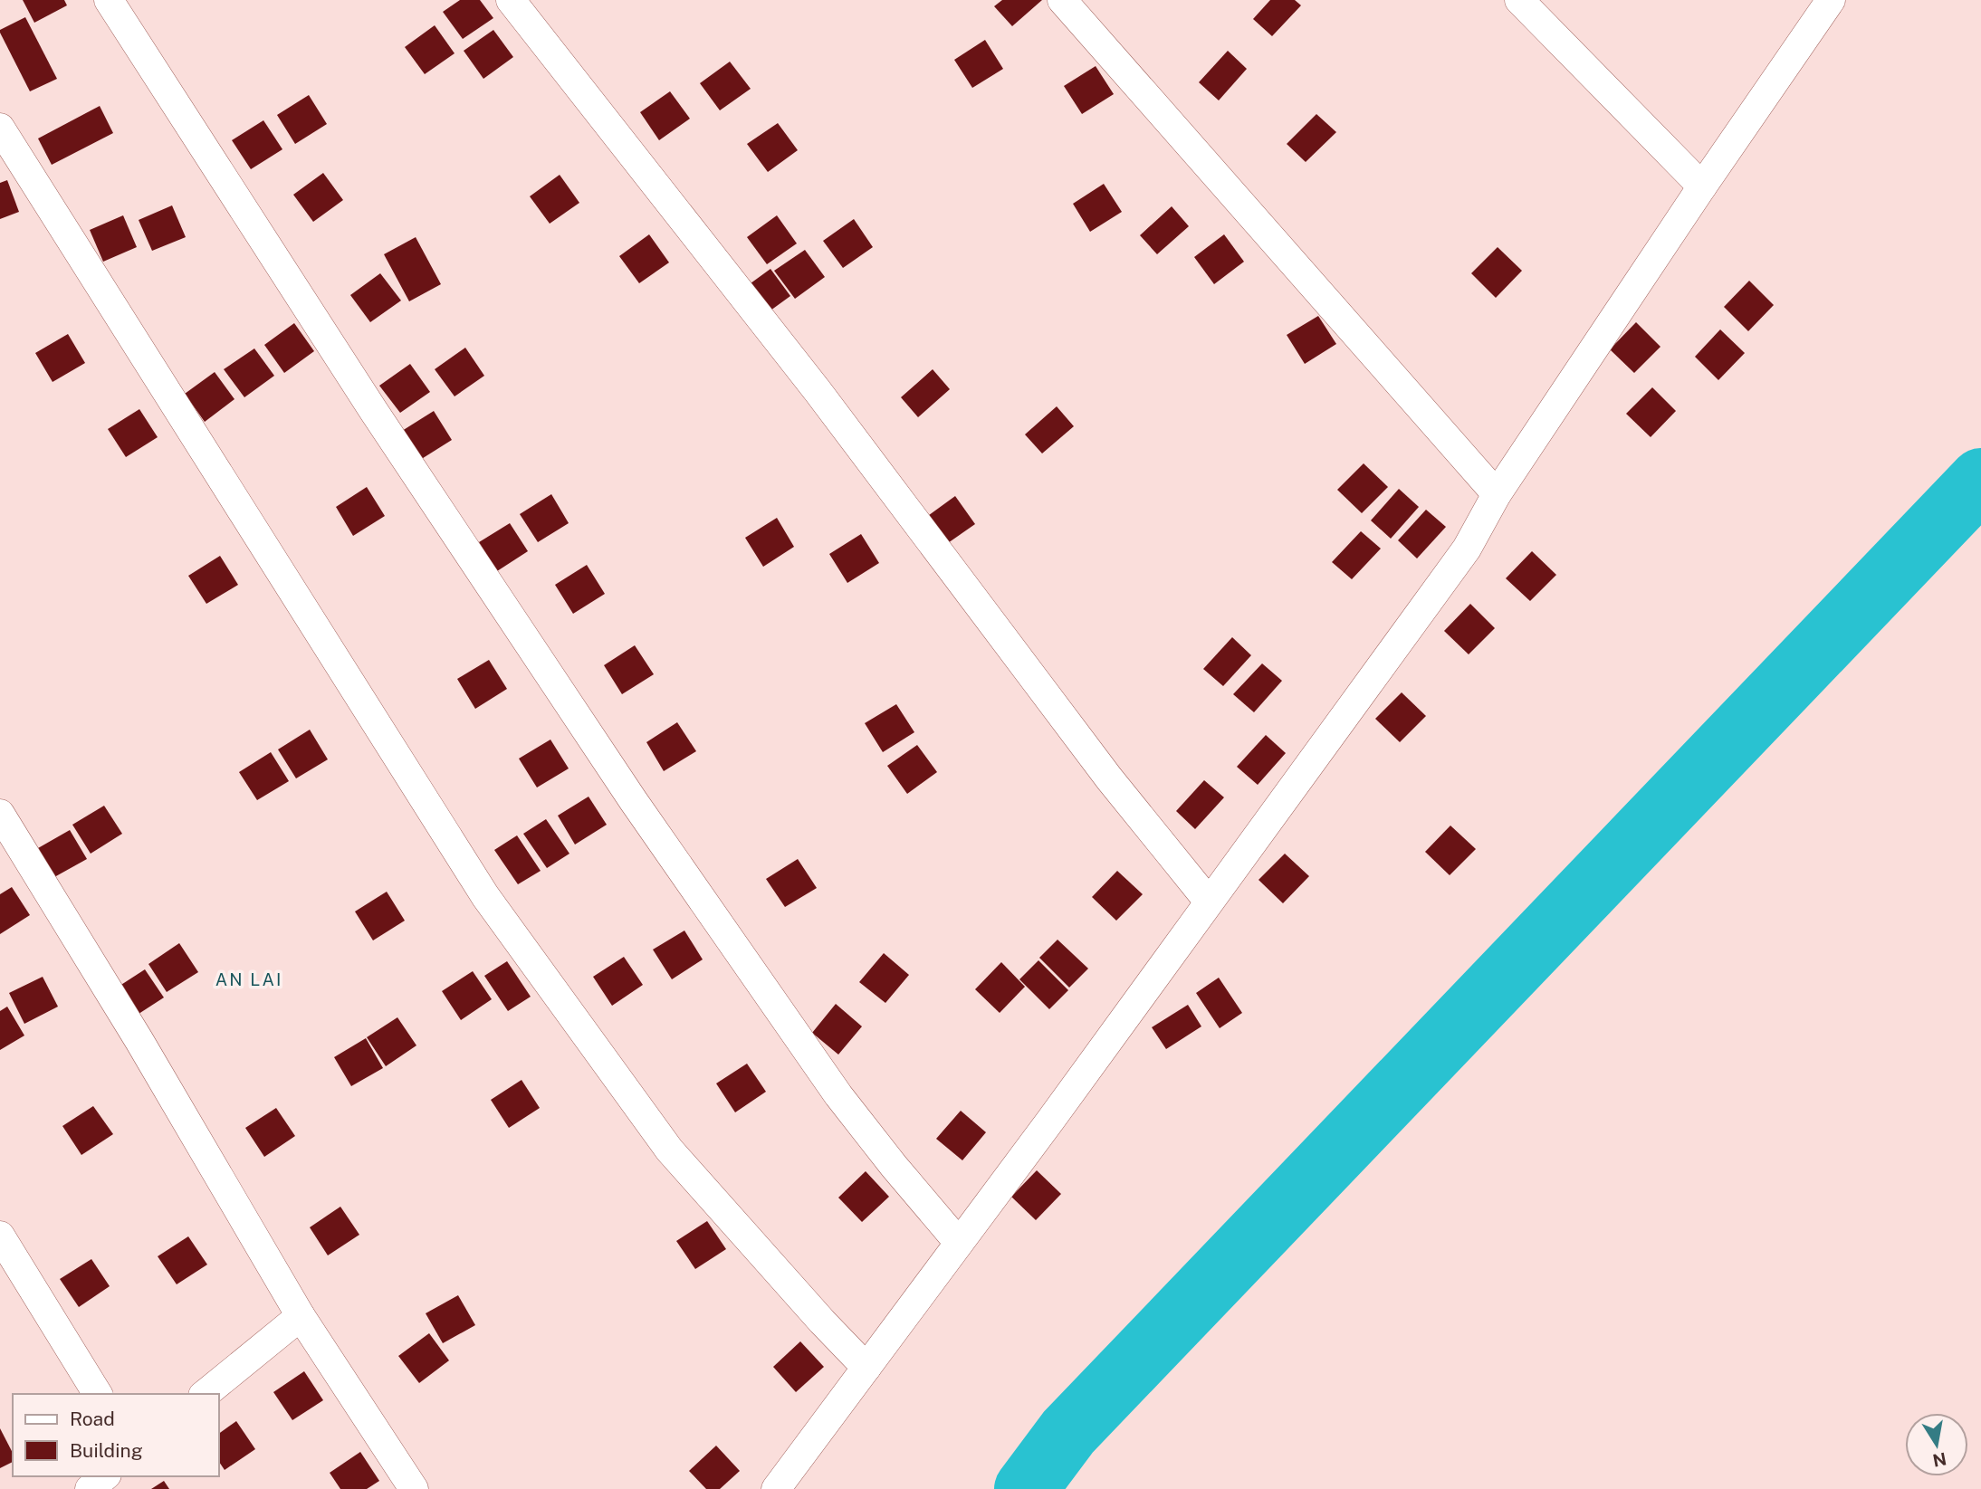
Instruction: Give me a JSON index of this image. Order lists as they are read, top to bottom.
{
  "districts": ["AN LAI"],
  "legend": ["Road", "Building"],
  "north": "bottom"
}
